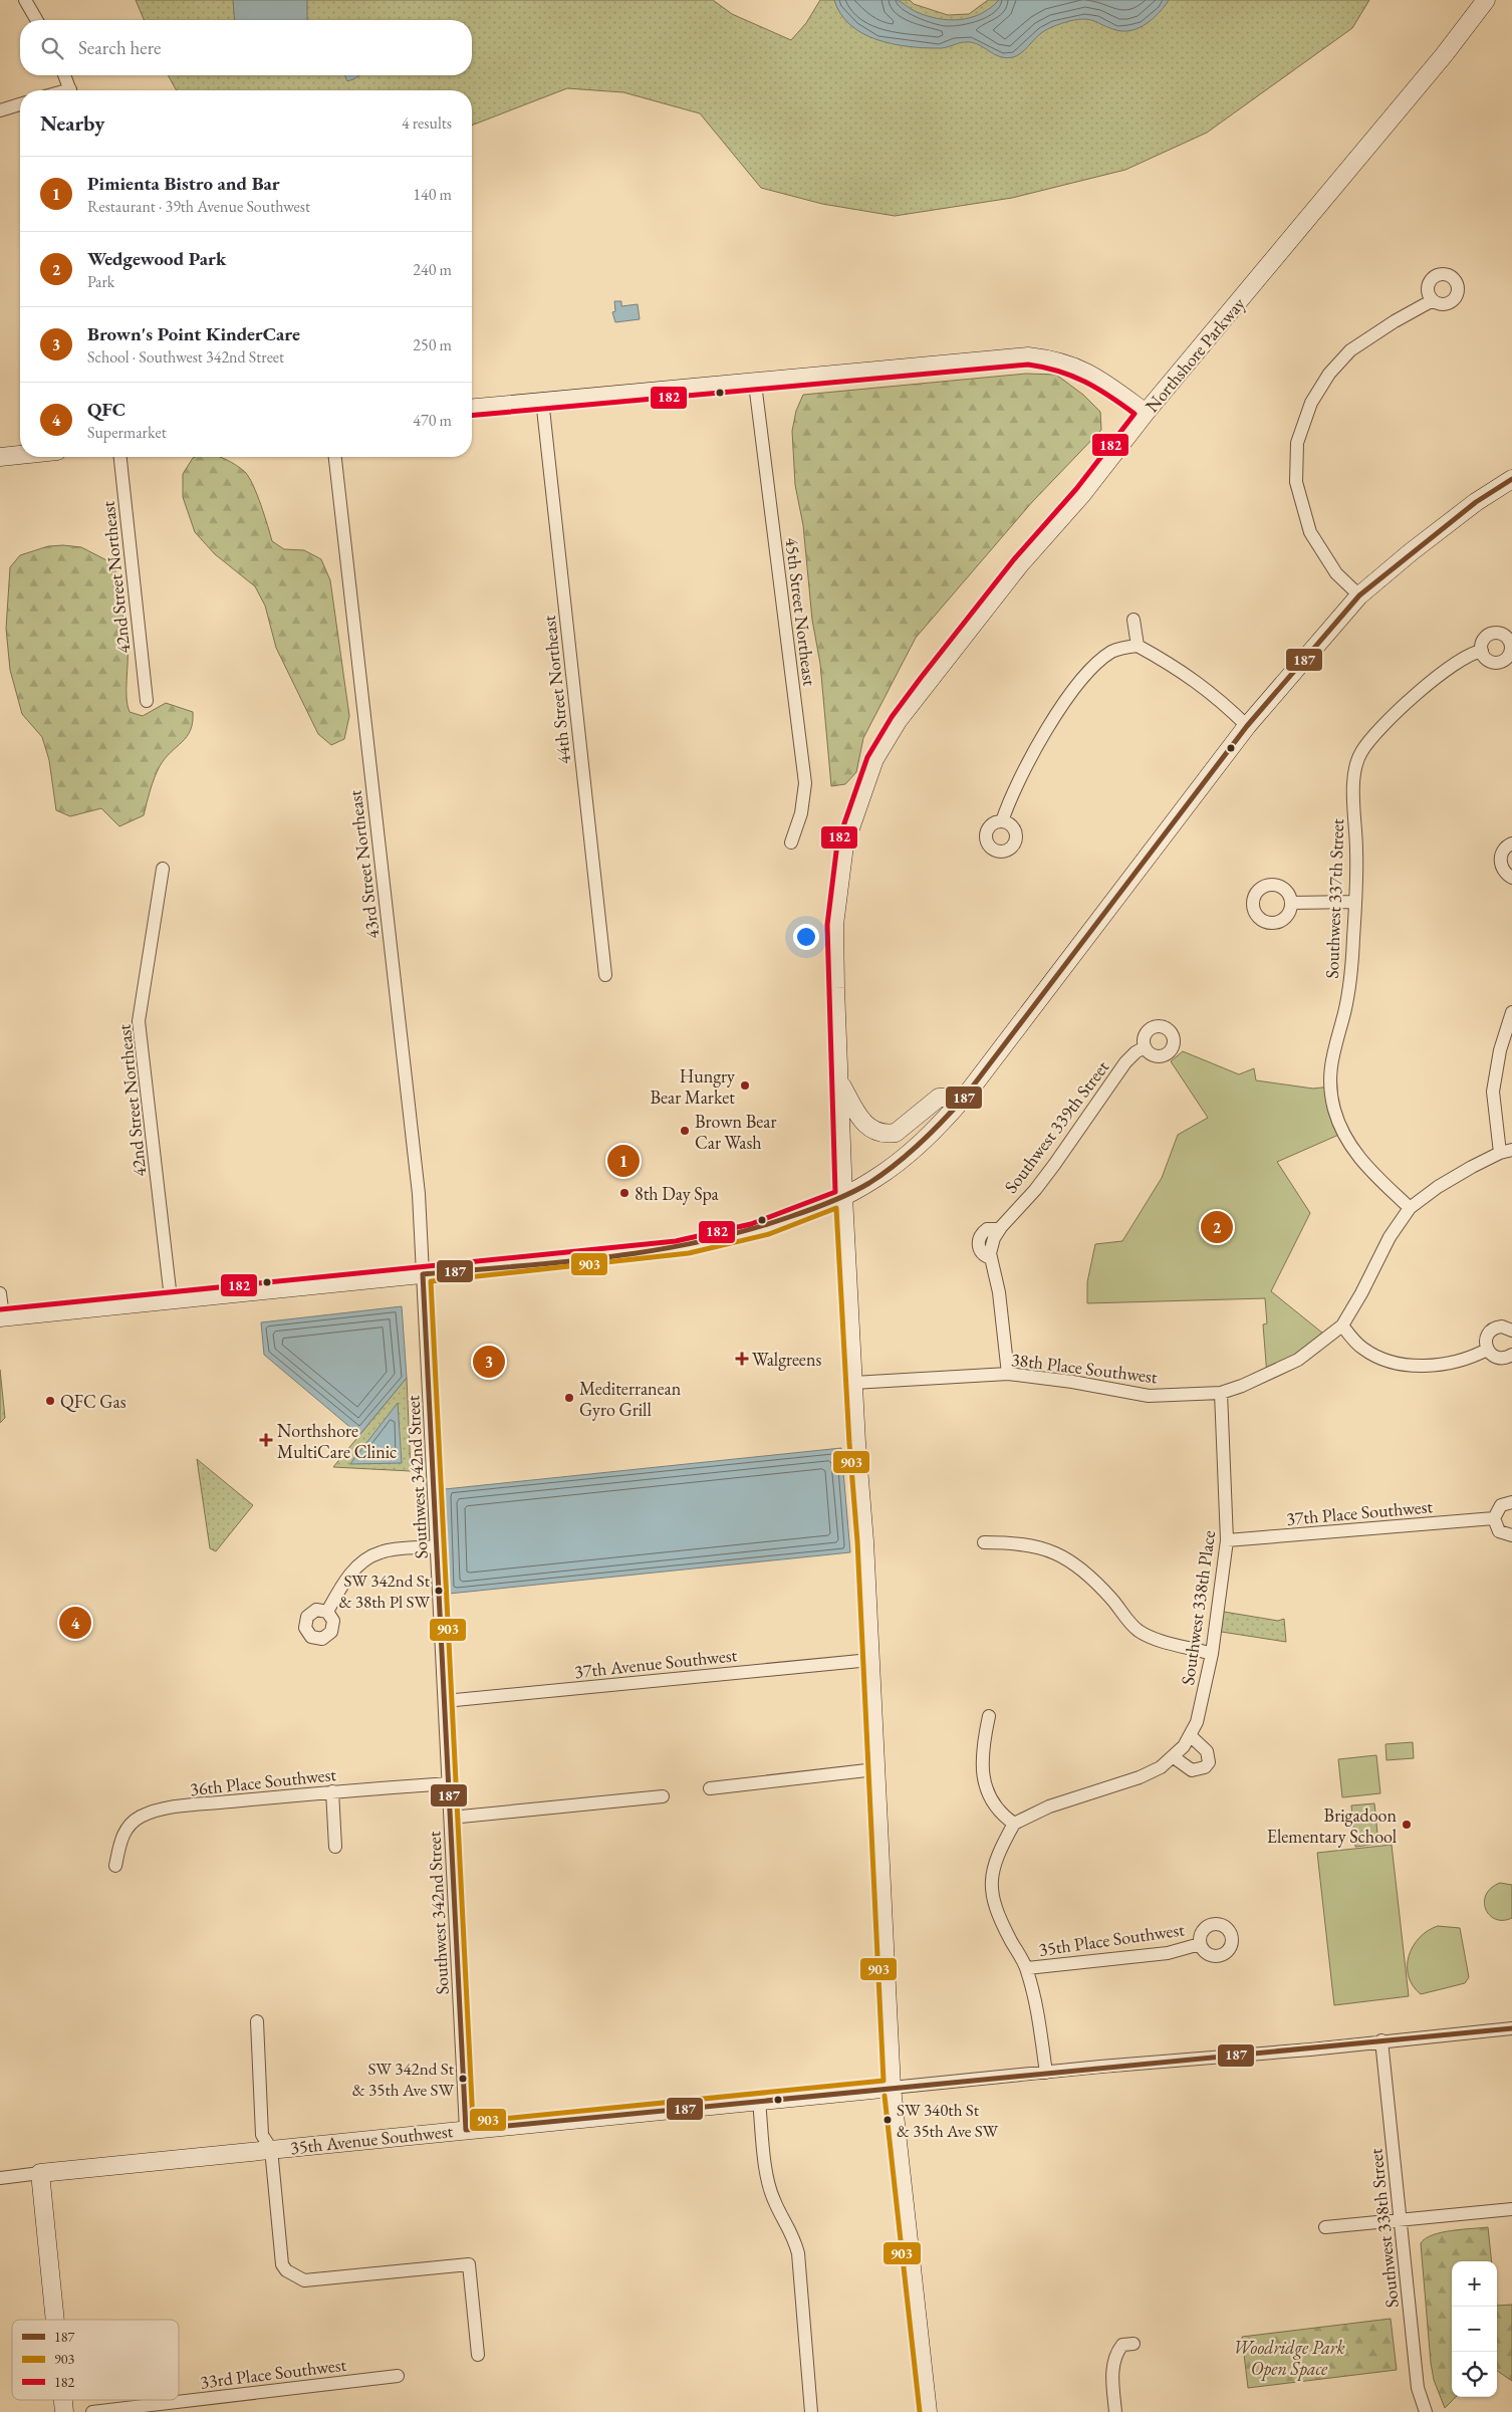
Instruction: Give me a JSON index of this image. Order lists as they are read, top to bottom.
{
  "streets": {
    "street": [
      "Northshore Parkway",
      "42nd Street Northeast",
      "45th Street Northeast",
      "44th Street Northeast",
      "43rd Street Northeast",
      "Southwest 337th Street",
      "Southwest 339th Street",
      "38th Place Southwest",
      "Southwest 342nd Street",
      "37th Place Southwest",
      "Southwest 338th Place",
      "37th Avenue Southwest",
      "36th Place Southwest",
      "35th Place Southwest",
      "35th Avenue Southwest",
      "Southwest 338th Street",
      "33rd Place Southwest"
    ]
  },
  "crossings": [
    ["Northshore Parkway", "38th Place Southwest"],
    ["Northshore Parkway", "37th Avenue Southwest"],
    ["Northshore Parkway", "35th Avenue Southwest"],
    ["43rd Street Northeast", "Southwest 342nd Street"],
    ["Southwest 339th Street", "38th Place Southwest"],
    ["38th Place Southwest", "Southwest 338th Place"],
    ["Southwest 342nd Street", "37th Avenue Southwest"],
    ["Southwest 342nd Street", "36th Place Southwest"],
    ["Southwest 342nd Street", "35th Avenue Southwest"],
    ["37th Place Southwest", "Southwest 338th Place"],
    ["35th Avenue Southwest", "Southwest 338th Street"]
  ],
  "parks": ["Woodridge Park Open Space"],
  "places": {
    "other": [
      "Hungry Bear Market",
      "Brown Bear Car Wash",
      "8th Day Spa",
      "Mediterranean Gyro Grill",
      "QFC Gas",
      "SW 342nd St & 38th Pl SW",
      "Brigadoon Elementary School",
      "SW 342nd St & 35th Ave SW",
      "SW 340th St & 35th Ave SW"
    ],
    "health": ["Walgreens", "Northshore MultiCare Clinic"]
  },
  "lines": ["transit line 182", "transit line 187", "transit line 903"],
  "legend": ["187", "903", "182"],
  "page": {
    "search": "Search here",
    "heading": ["Nearby", "4 results"],
    "list": [
      {
        "mark": "1",
        "name": "Pimienta Bistro and Bar",
        "note": "Restaurant · 39th Avenue Southwest",
        "value": "140 m"
      },
      {
        "mark": "2",
        "name": "Wedgewood Park",
        "note": "Park",
        "value": "240 m"
      },
      {
        "mark": "3",
        "name": "Brown's Point KinderCare",
        "note": "School · Southwest 342nd Street",
        "value": "250 m"
      },
      {
        "mark": "4",
        "name": "QFC",
        "note": "Supermarket",
        "value": "470 m"
      }
    ],
    "pins": [
      "1",
      "2",
      "3",
      "4"
    ],
    "map_buttons": ["+", "−"]
  }
}
